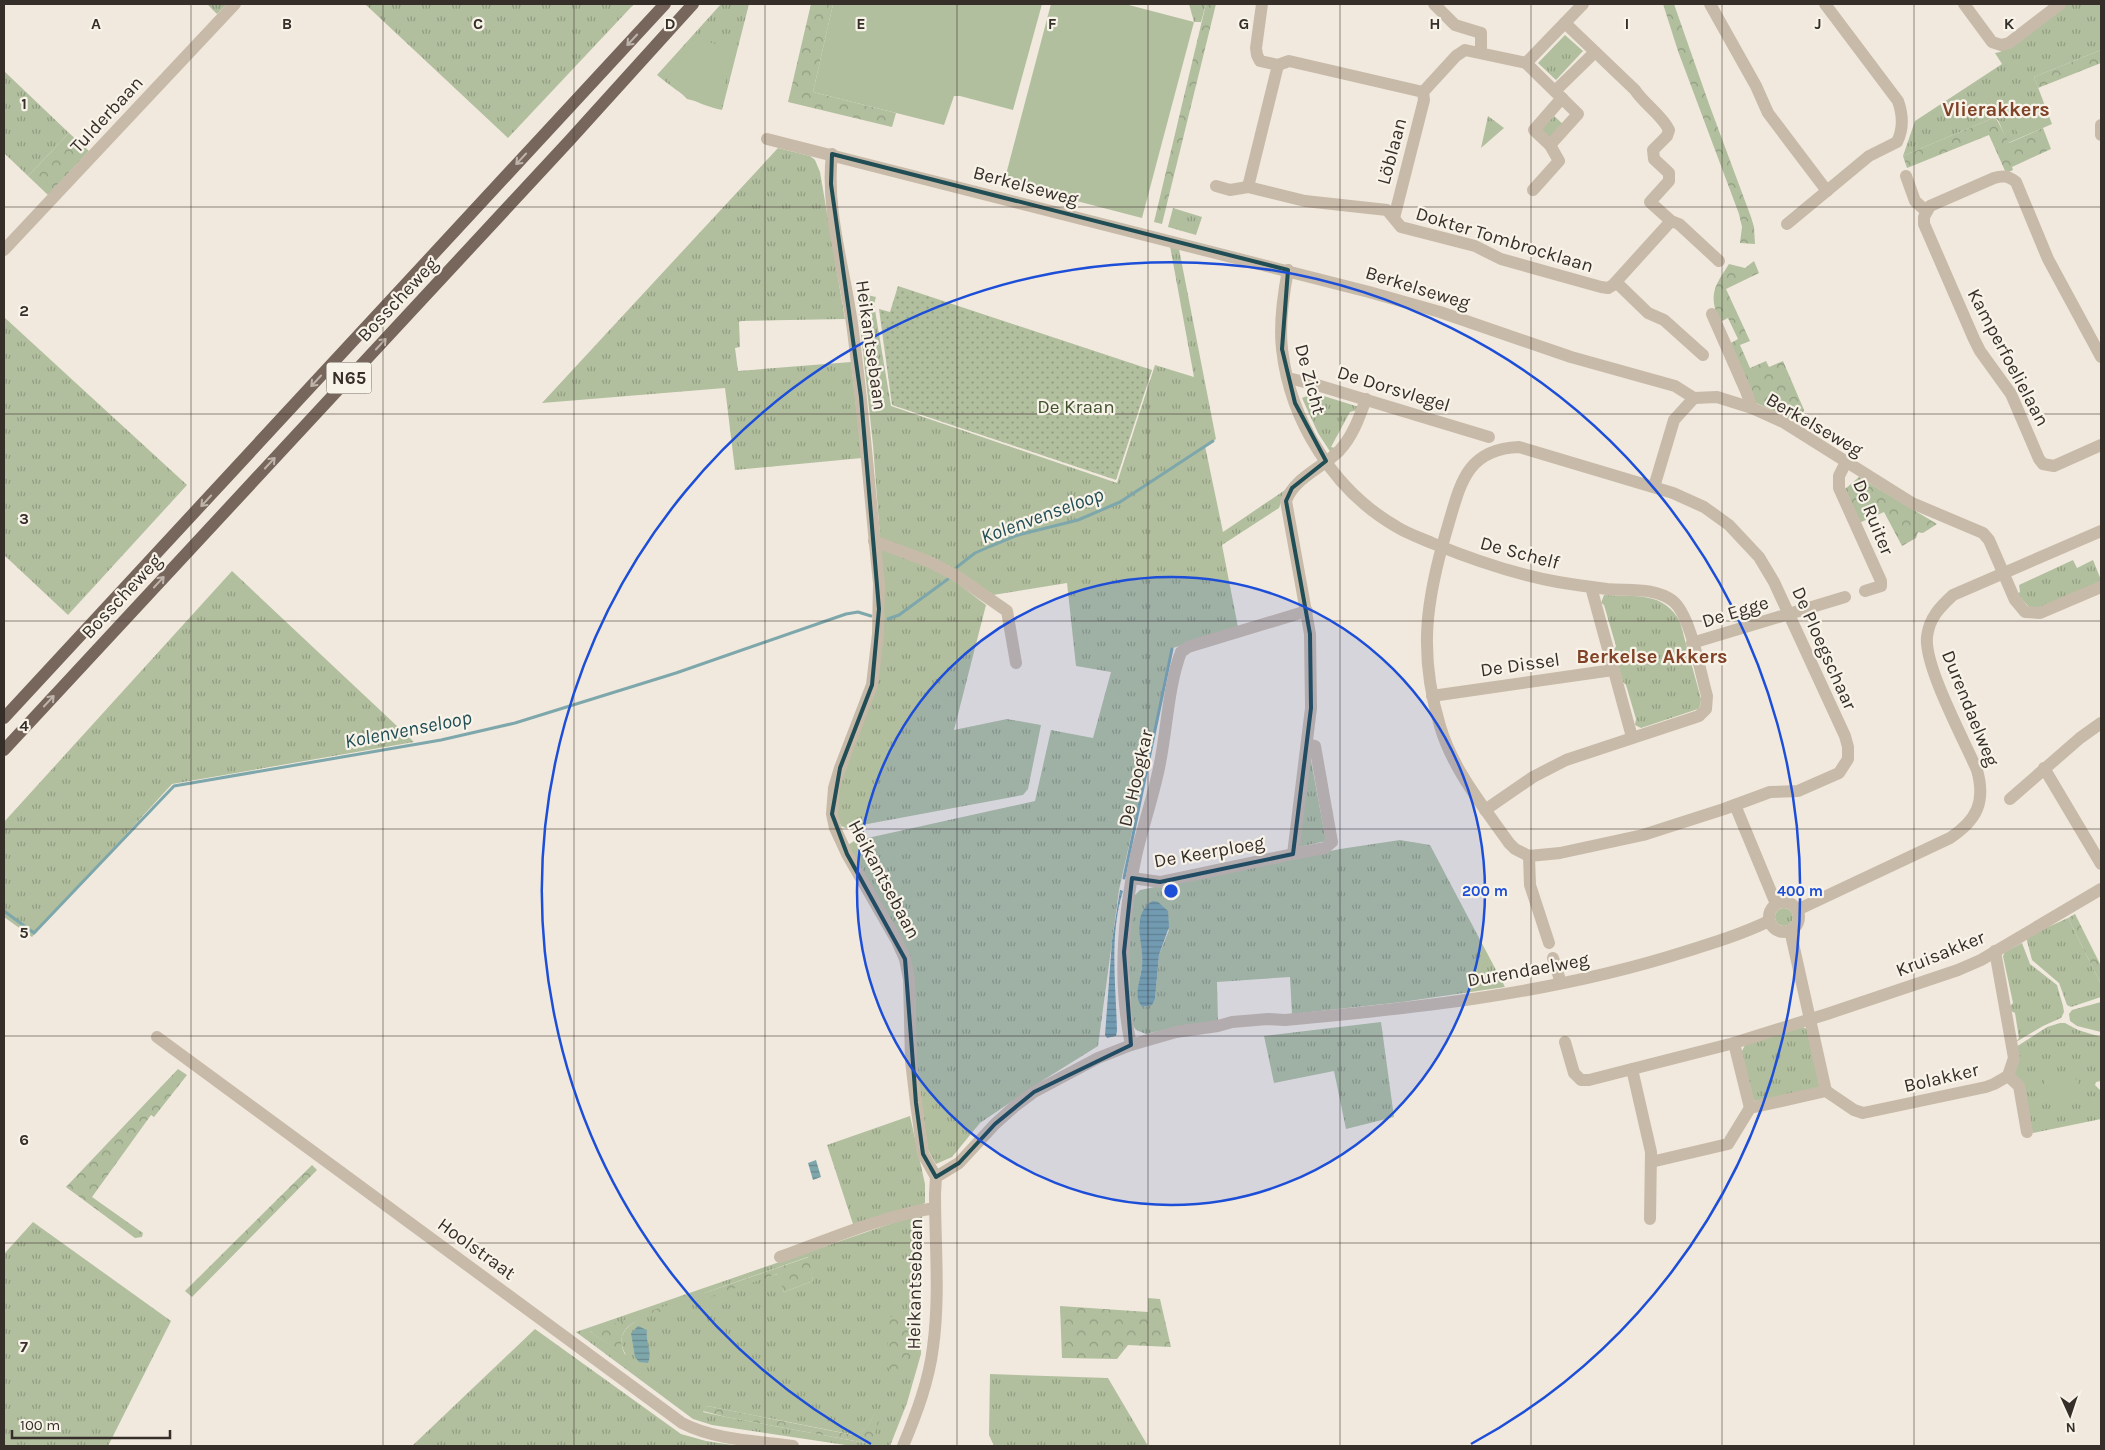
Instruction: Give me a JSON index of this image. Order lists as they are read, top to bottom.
{
  "streets": {
    "main road": ["Bosscheweg", "N65"],
    "street": [
      "Tulderbaan",
      "Löblaan",
      "Berkelseweg",
      "Dokter Tombrocklaan",
      "Heikantsebaan",
      "Kamperfoelielaan",
      "De Zicht",
      "De Dorsvlegel",
      "De Ruiter",
      "De Schelf",
      "De Egge",
      "De Ploegschaar",
      "De Dissel",
      "Durendaelweg",
      "De Hoogkar",
      "De Keerploeg",
      "Kruisakker",
      "Bolakker",
      "Hoolstraat"
    ]
  },
  "crossings": [
    ["Löblaan", "Dokter Tombrocklaan"],
    ["Berkelseweg", "Heikantsebaan"],
    ["Berkelseweg", "De Zicht"],
    ["Berkelseweg", "De Ruiter"],
    ["Berkelseweg", "Durendaelweg"],
    ["Heikantsebaan", "Durendaelweg"],
    ["De Zicht", "De Dorsvlegel"],
    ["De Zicht", "De Schelf"],
    ["De Zicht", "De Ploegschaar"],
    ["De Schelf", "De Egge"],
    ["De Schelf", "De Ploegschaar"],
    ["De Egge", "De Ploegschaar"],
    ["De Ploegschaar", "De Dissel"],
    ["Durendaelweg", "De Hoogkar"],
    ["De Hoogkar", "De Keerploeg"]
  ],
  "districts": ["Vlierakkers", "Berkelse Akkers"],
  "water": ["Kolenvenseloop"],
  "parks": ["De Kraan"],
  "scale_bar": "100 m",
  "north": "bottom",
  "grid": {
    "columns": [
      "A",
      "B",
      "C",
      "D",
      "E",
      "F",
      "G",
      "H",
      "I",
      "J",
      "K"
    ],
    "rows": [
      "1",
      "2",
      "3",
      "4",
      "5",
      "6",
      "7"
    ]
  },
  "rings": ["200 m", "400 m"]
}
